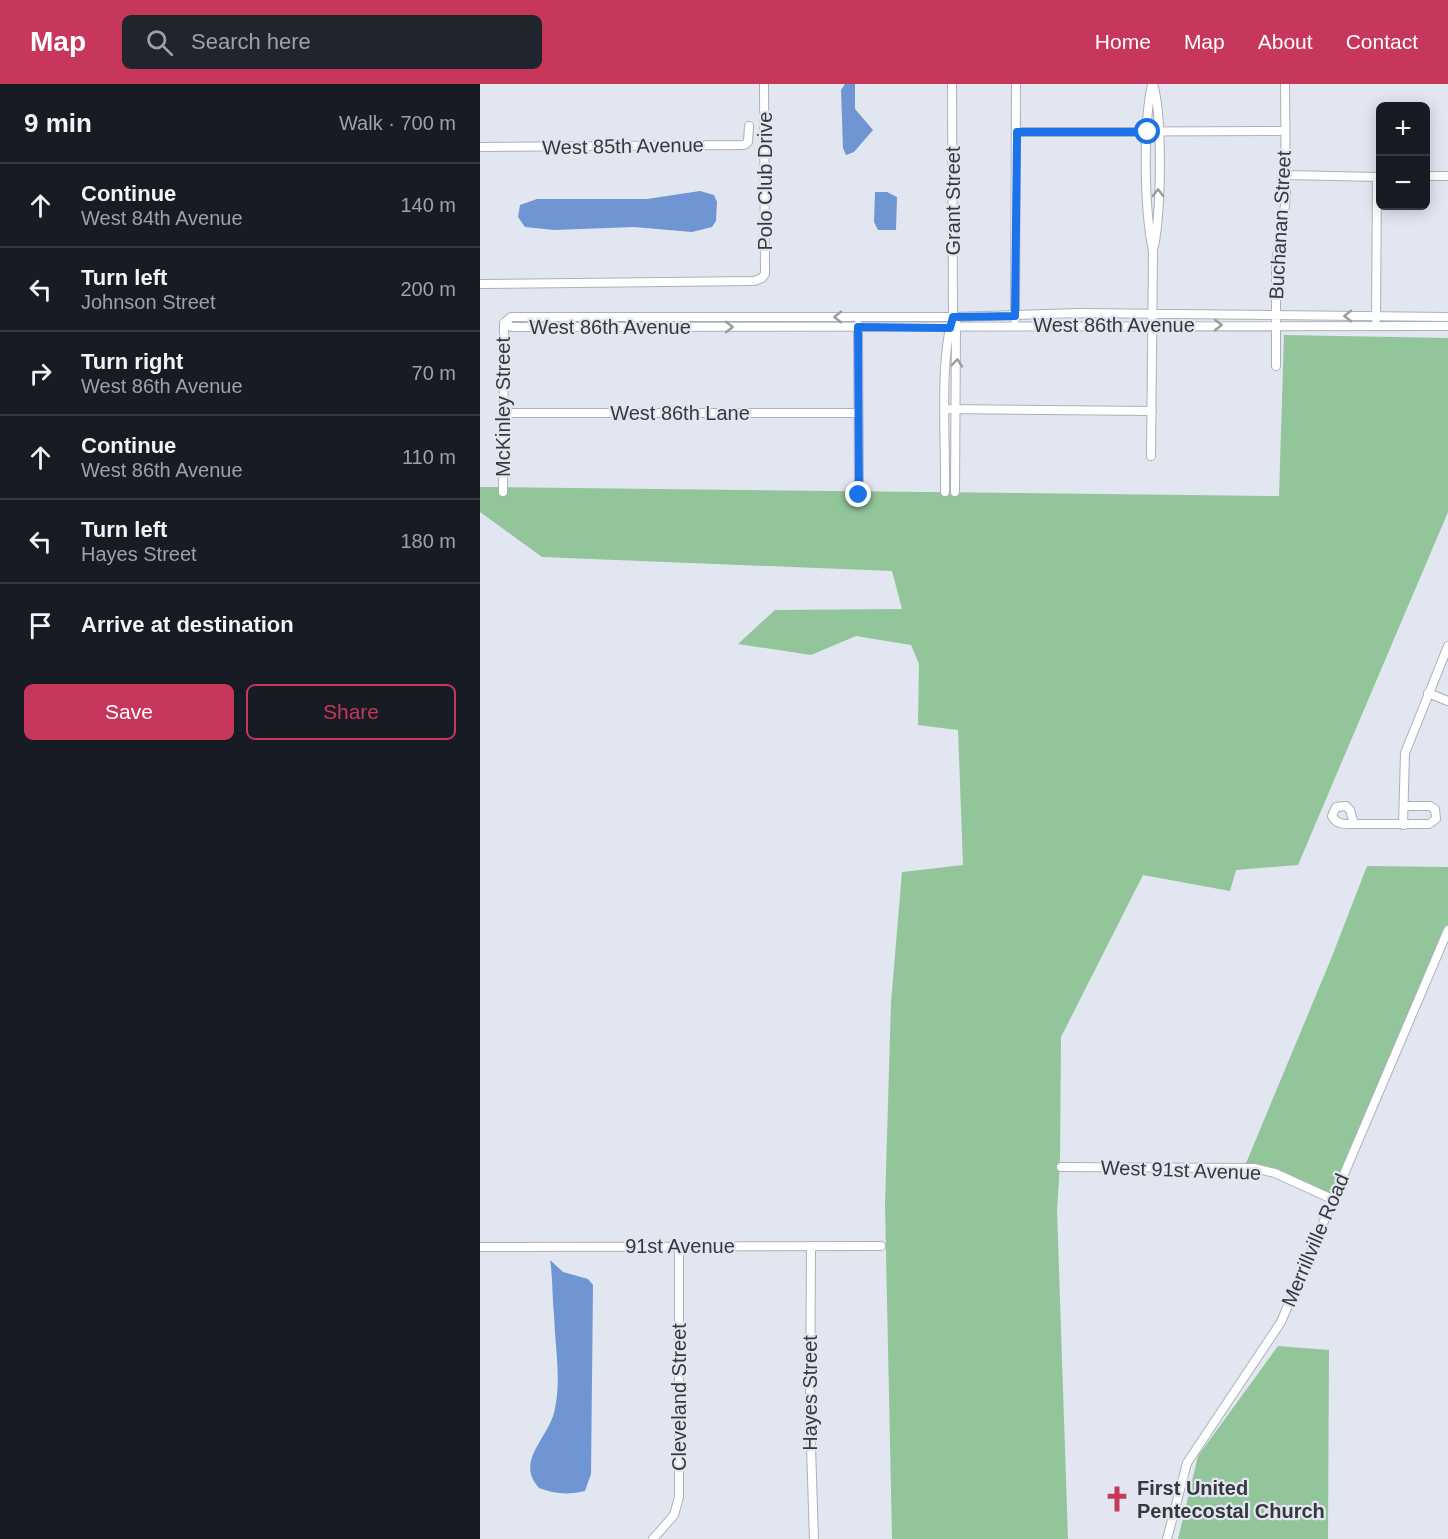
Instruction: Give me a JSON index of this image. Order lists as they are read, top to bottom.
{
  "streets": {
    "street": [
      "West 85th Avenue",
      "Polo Club Drive",
      "Grant Street",
      "Buchanan Street",
      "West 86th Avenue",
      "McKinley Street",
      "West 86th Lane",
      "West 91st Avenue",
      "Merrillville Road",
      "91st Avenue",
      "Hayes Street",
      "Cleveland Street"
    ]
  },
  "crossings": [
    ["Grant Street", "West 86th Avenue"],
    ["Buchanan Street", "West 86th Avenue"],
    ["West 86th Avenue", "McKinley Street"],
    ["McKinley Street", "West 86th Lane"],
    ["West 91st Avenue", "Merrillville Road"],
    ["91st Avenue", "Hayes Street"],
    ["91st Avenue", "Cleveland Street"]
  ],
  "places": {
    "church": ["First United Pentecostal Church"]
  },
  "page": {
    "header": "Map",
    "search": "Search here",
    "nav": [
      "Home",
      "Map",
      "About",
      "Contact"
    ],
    "heading": ["9 min", "Walk · 700 m"],
    "map_buttons": ["+", "−"],
    "list": [
      ["Continue", "West 84th Avenue", "140 m"],
      ["Turn left", "Johnson Street", "200 m"],
      ["Turn right", "West 86th Avenue", "70 m"],
      ["Continue", "West 86th Avenue", "110 m"],
      ["Turn left", "Hayes Street", "180 m"],
      "Arrive at destination"
    ],
    "buttons": ["Save", "Share"]
  }
}
